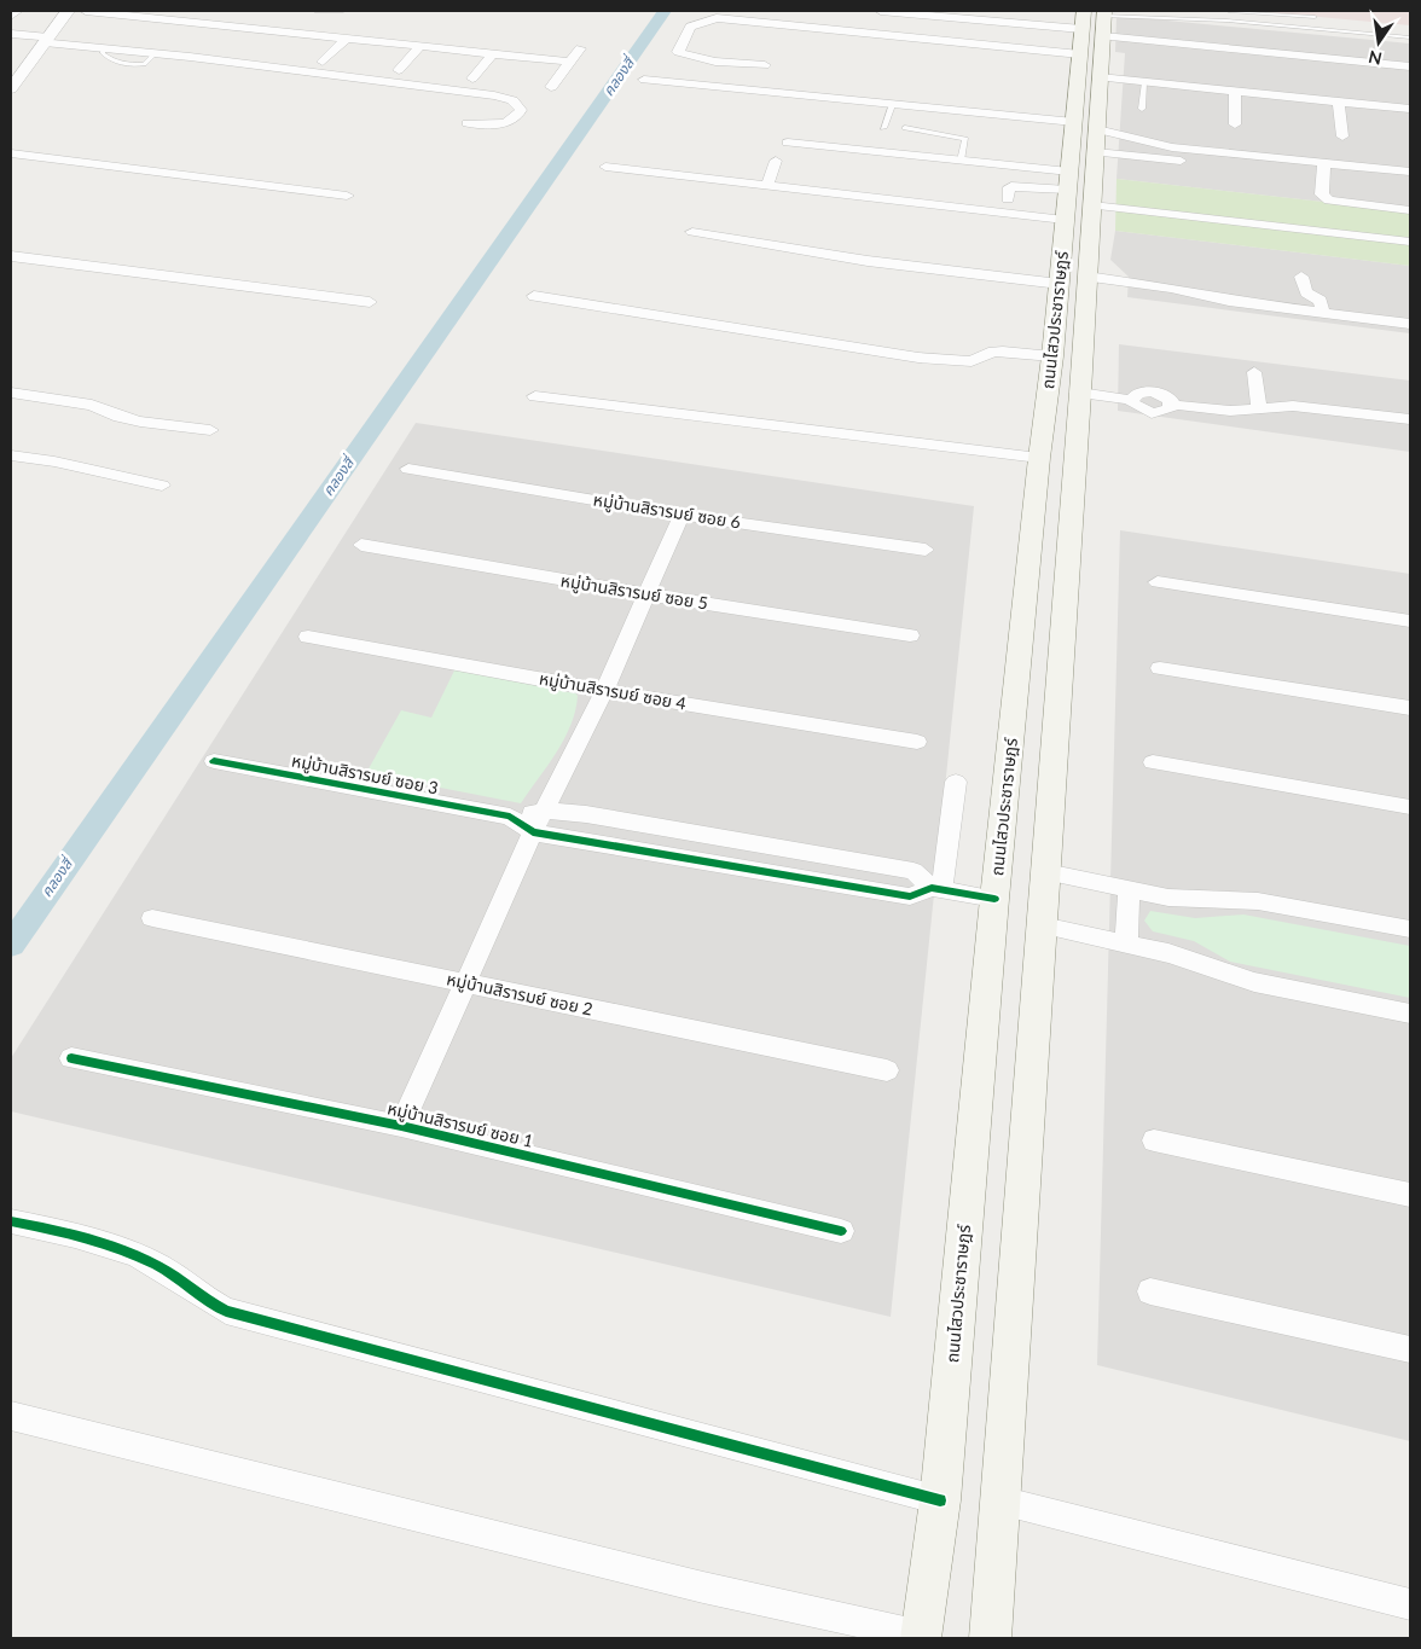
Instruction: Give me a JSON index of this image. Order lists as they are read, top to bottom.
{
  "streets": {
    "main road": ["ถนนไสวประชาราษฎร์"],
    "street": [
      "หมู่บ้านสิรารมย์ ซอย 6",
      "หมู่บ้านสิรารมย์ ซอย 5",
      "หมู่บ้านสิรารมย์ ซอย 4",
      "หมู่บ้านสิรารมย์ ซอย 3",
      "หมู่บ้านสิรารมย์ ซอย 2",
      "หมู่บ้านสิรารมย์ ซอย 1"
    ]
  },
  "water": ["คลองสี่"],
  "north": "bottom"
}
